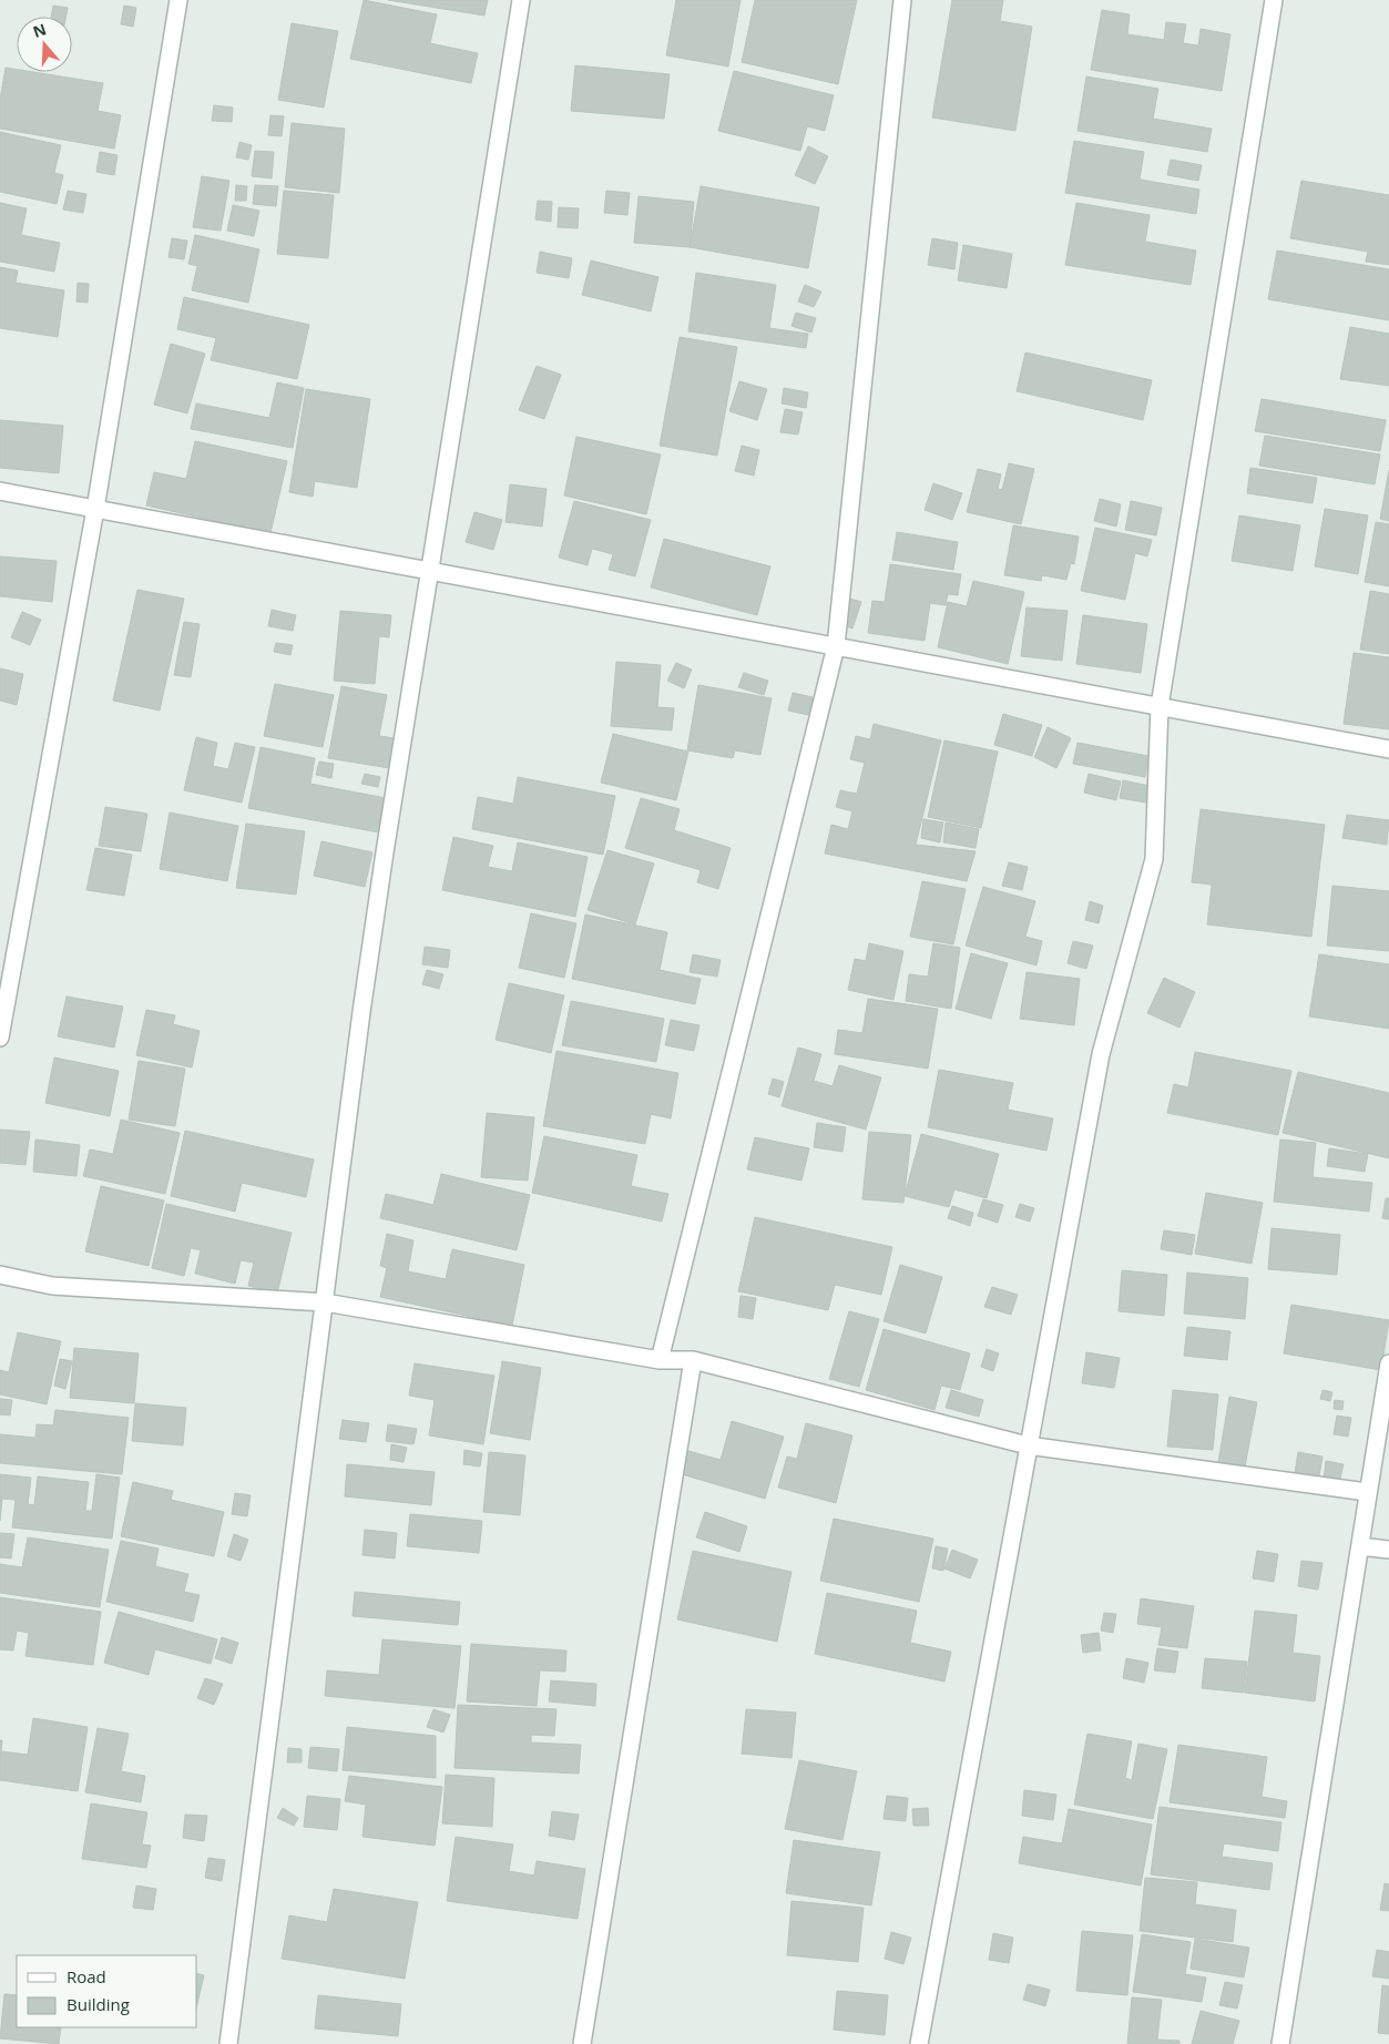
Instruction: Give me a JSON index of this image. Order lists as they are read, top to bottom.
{
  "legend": ["Road", "Building"],
  "north": "top"
}
